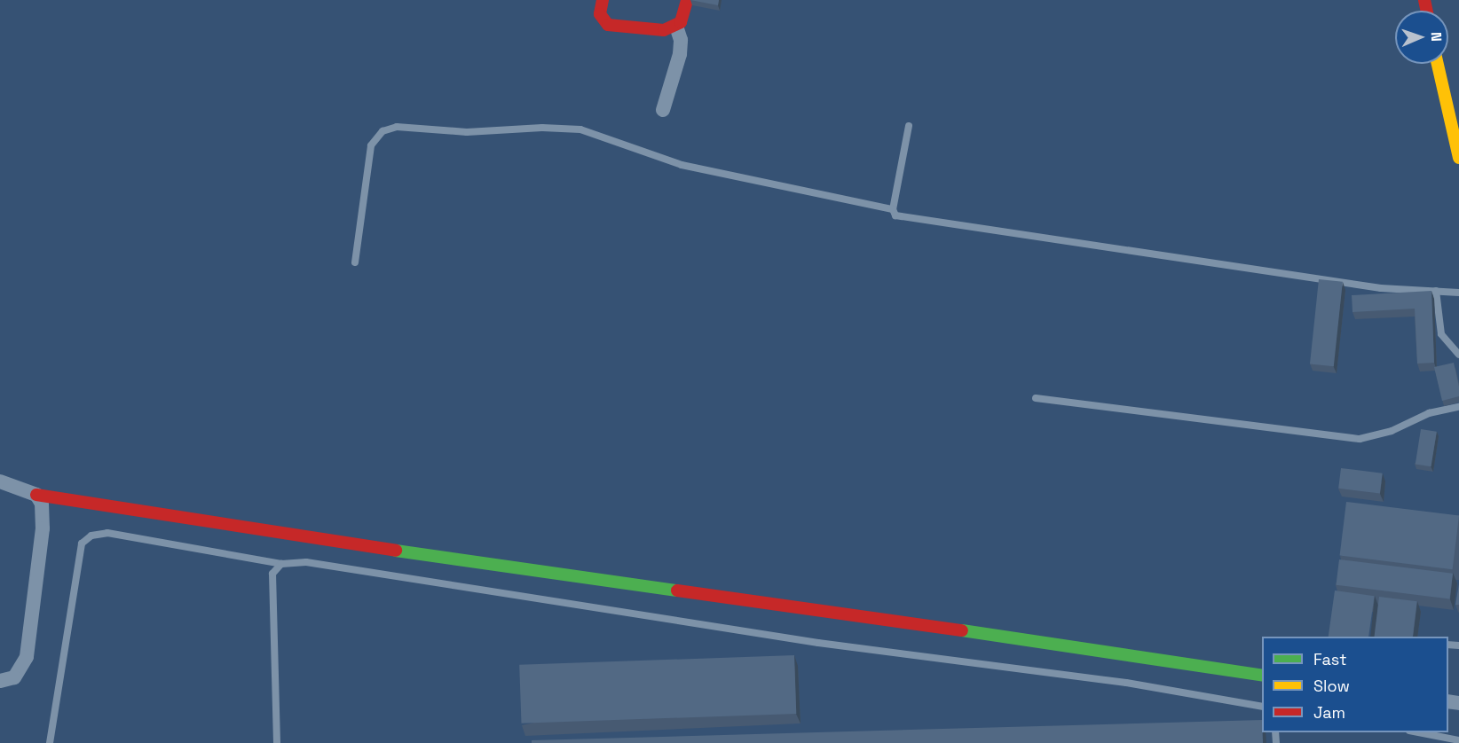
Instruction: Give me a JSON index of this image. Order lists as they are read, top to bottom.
{
  "legend": ["Fast", "Slow", "Jam"],
  "north": "right"
}
